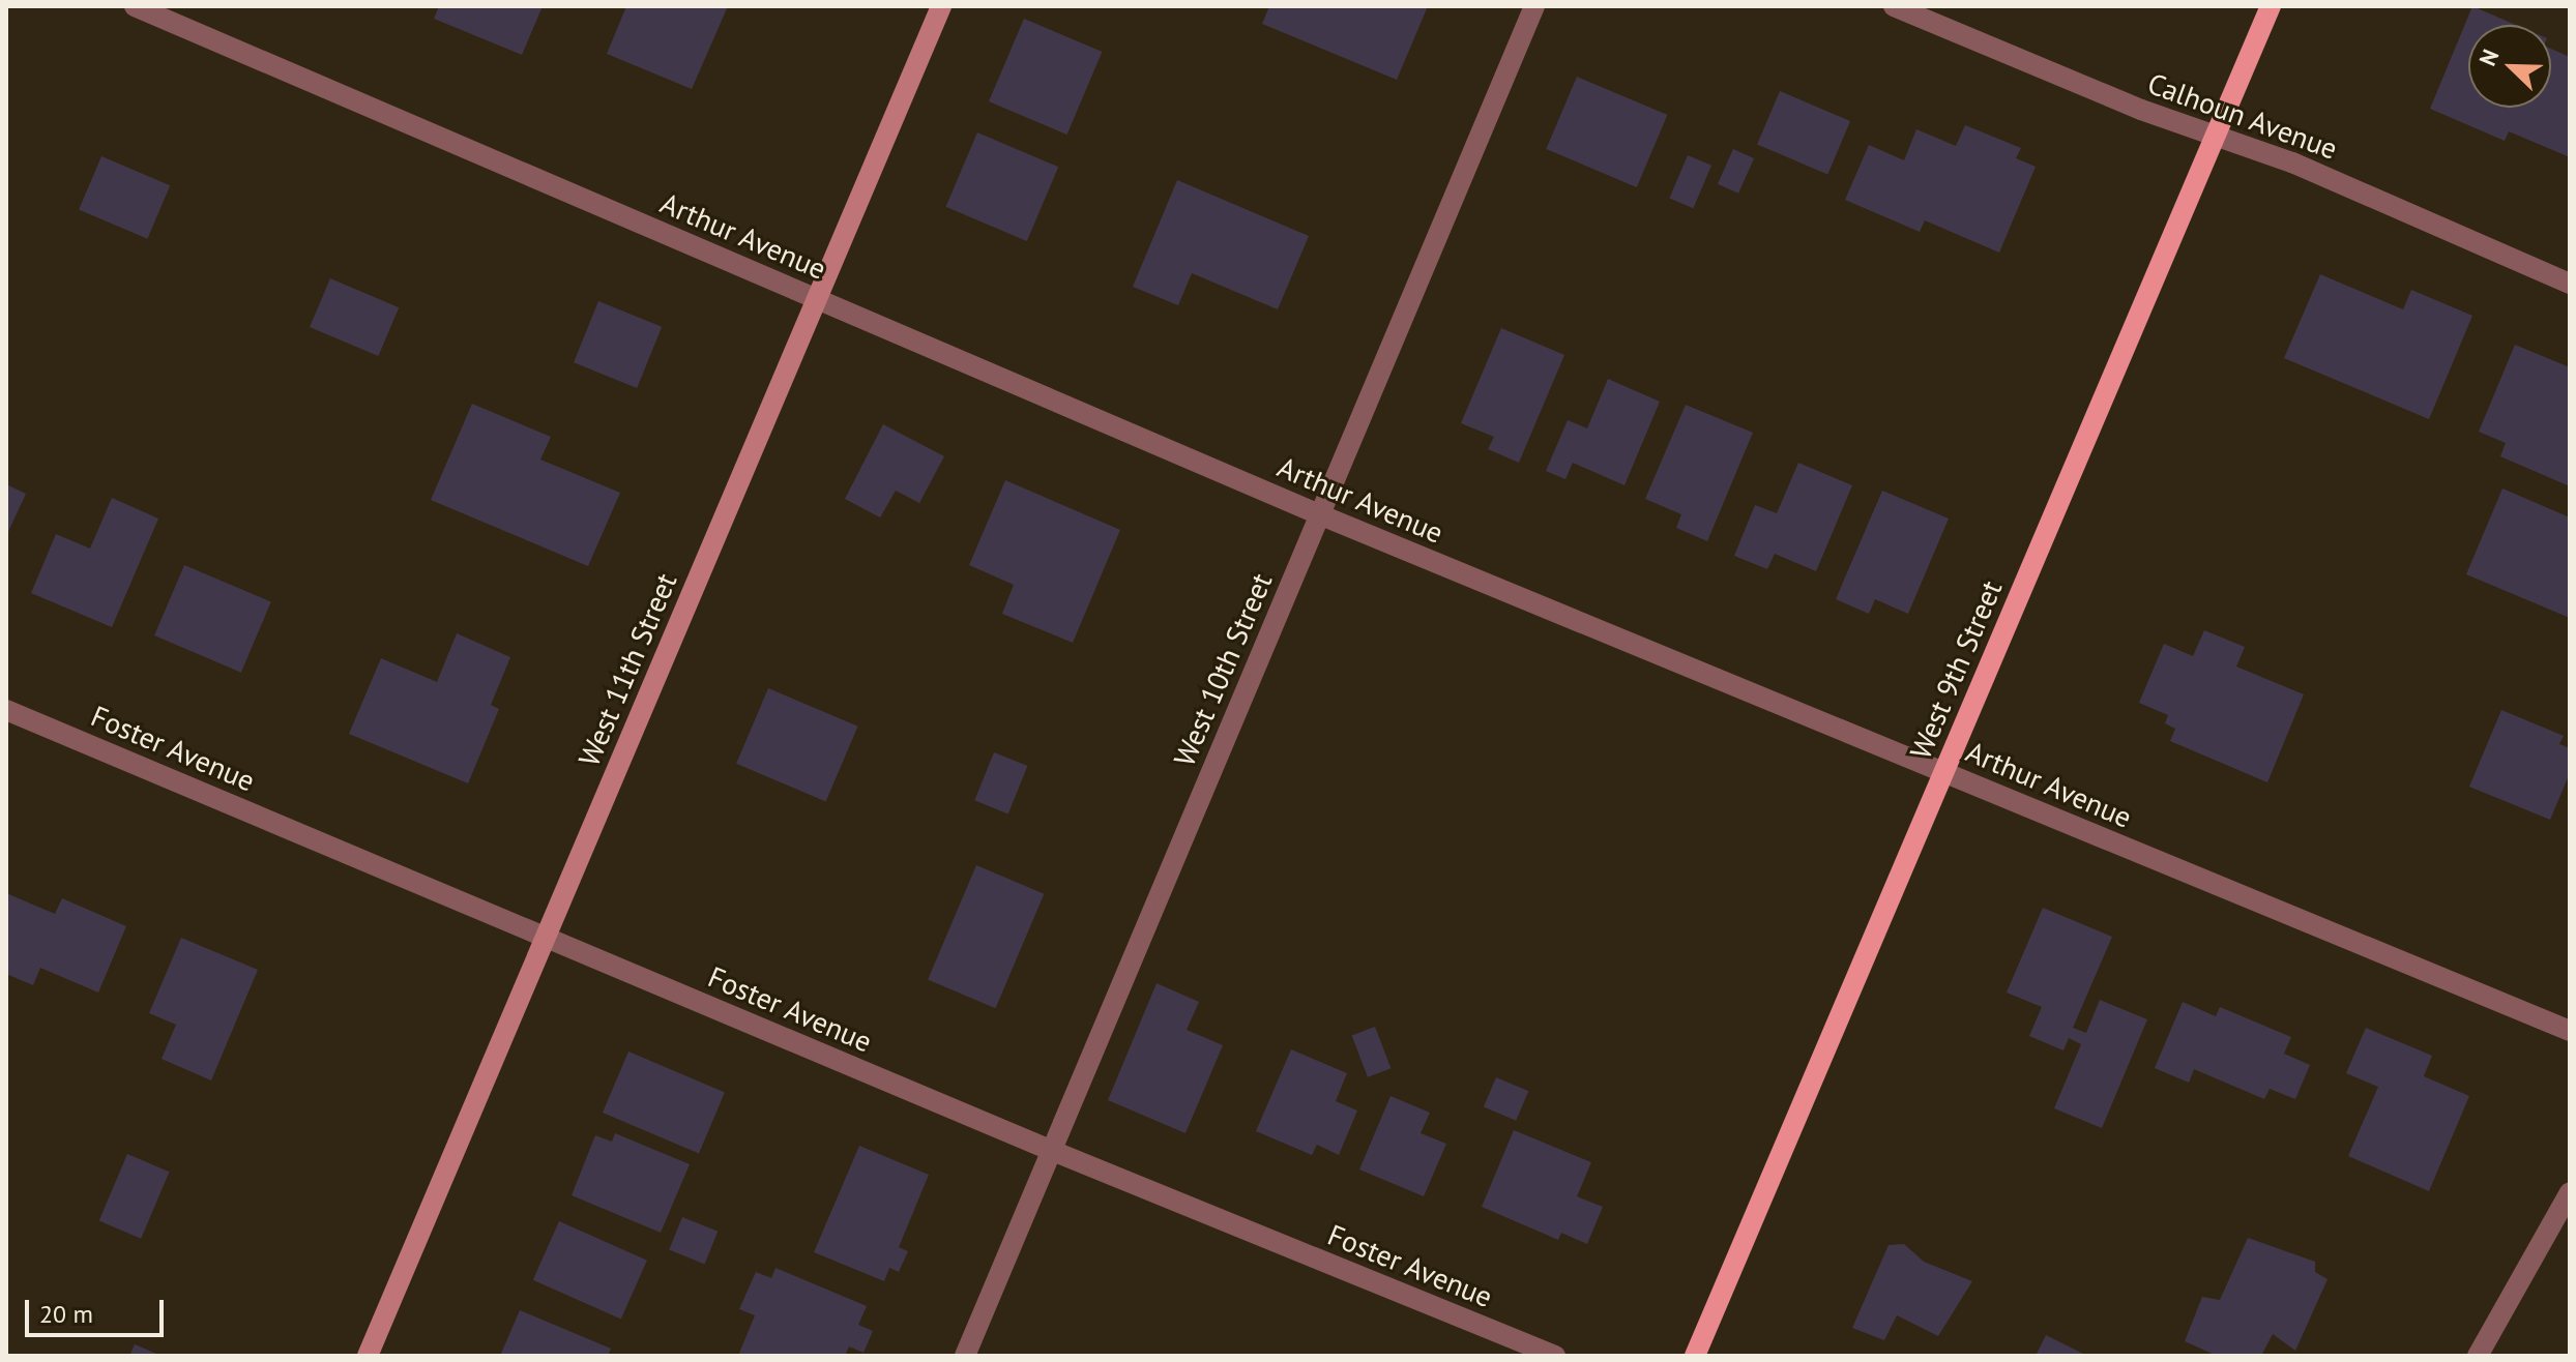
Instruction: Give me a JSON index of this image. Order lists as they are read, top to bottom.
{
  "streets": {
    "main road": ["West 11th Street", "West 9th Street"],
    "street": [
      "Calhoun Avenue",
      "Arthur Avenue",
      "West 10th Street",
      "Foster Avenue"
    ]
  },
  "crossings": [
    ["Calhoun Avenue", "West 9th Street"],
    ["Arthur Avenue", "West 11th Street"],
    ["Arthur Avenue", "West 10th Street"],
    ["Arthur Avenue", "West 9th Street"],
    ["West 11th Street", "Foster Avenue"],
    ["West 10th Street", "Foster Avenue"]
  ],
  "scale_bar": "20 m",
  "north": "top left"
}
